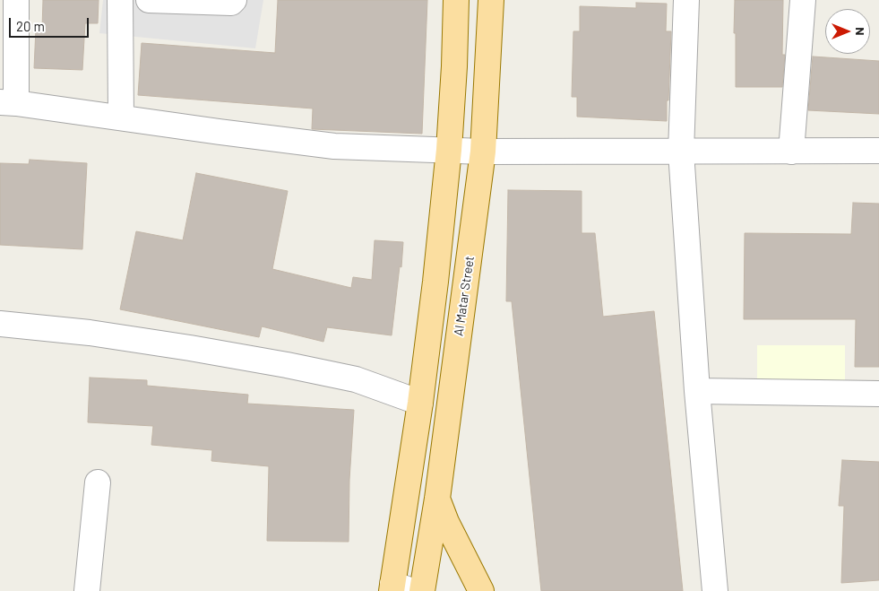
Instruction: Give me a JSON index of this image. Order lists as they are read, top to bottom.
{
  "streets": {
    "main road": ["Al Matar Street"]
  },
  "scale_bar": "20 m",
  "north": "right"
}
